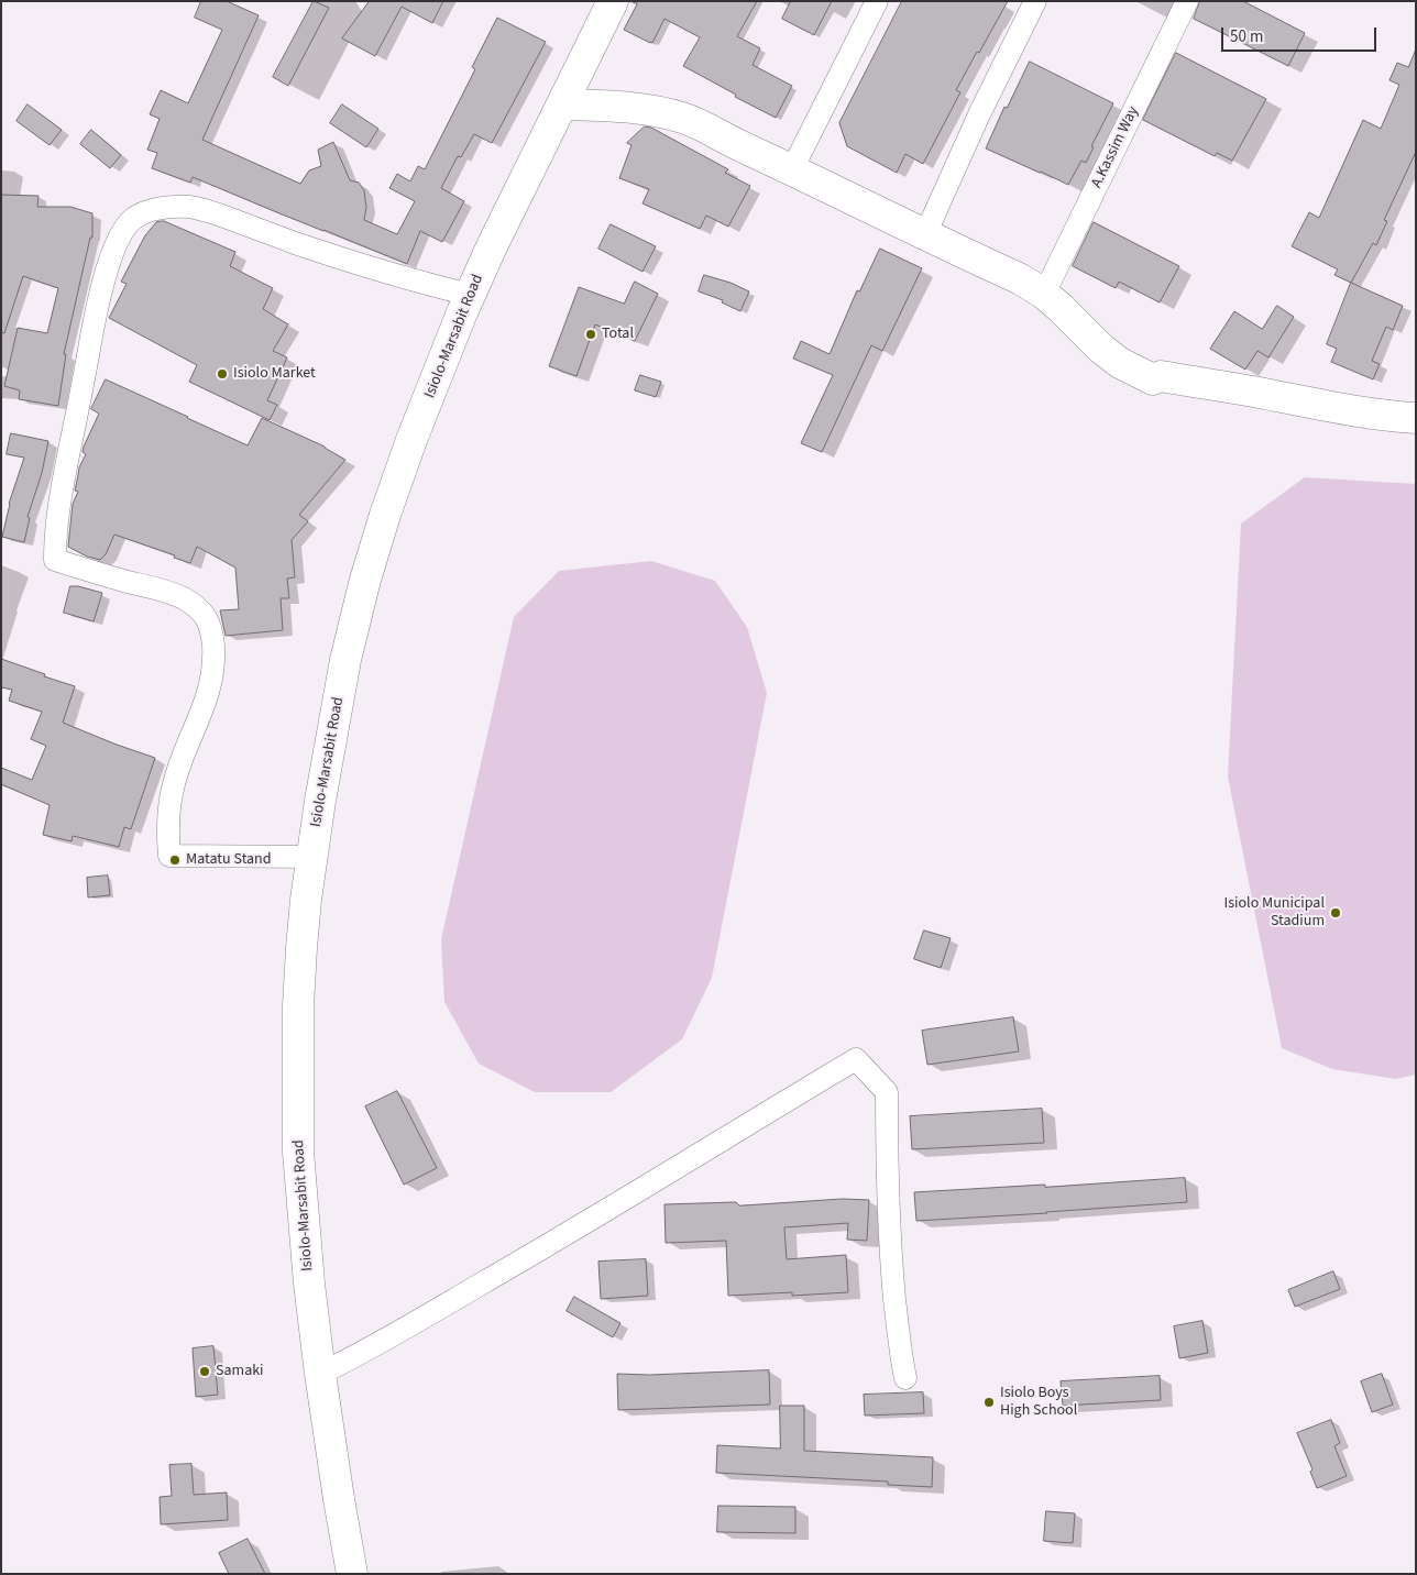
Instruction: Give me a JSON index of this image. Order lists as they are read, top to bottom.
{
  "streets": {
    "main road": ["Isiolo-Marsabit Road"],
    "street": ["A.Kassim Way"]
  },
  "places": [
    "Total",
    "Isiolo Market",
    "Matatu Stand",
    "Isiolo Municipal Stadium",
    "Samaki",
    "Isiolo Boys High School"
  ],
  "scale_bar": "50 m"
}
